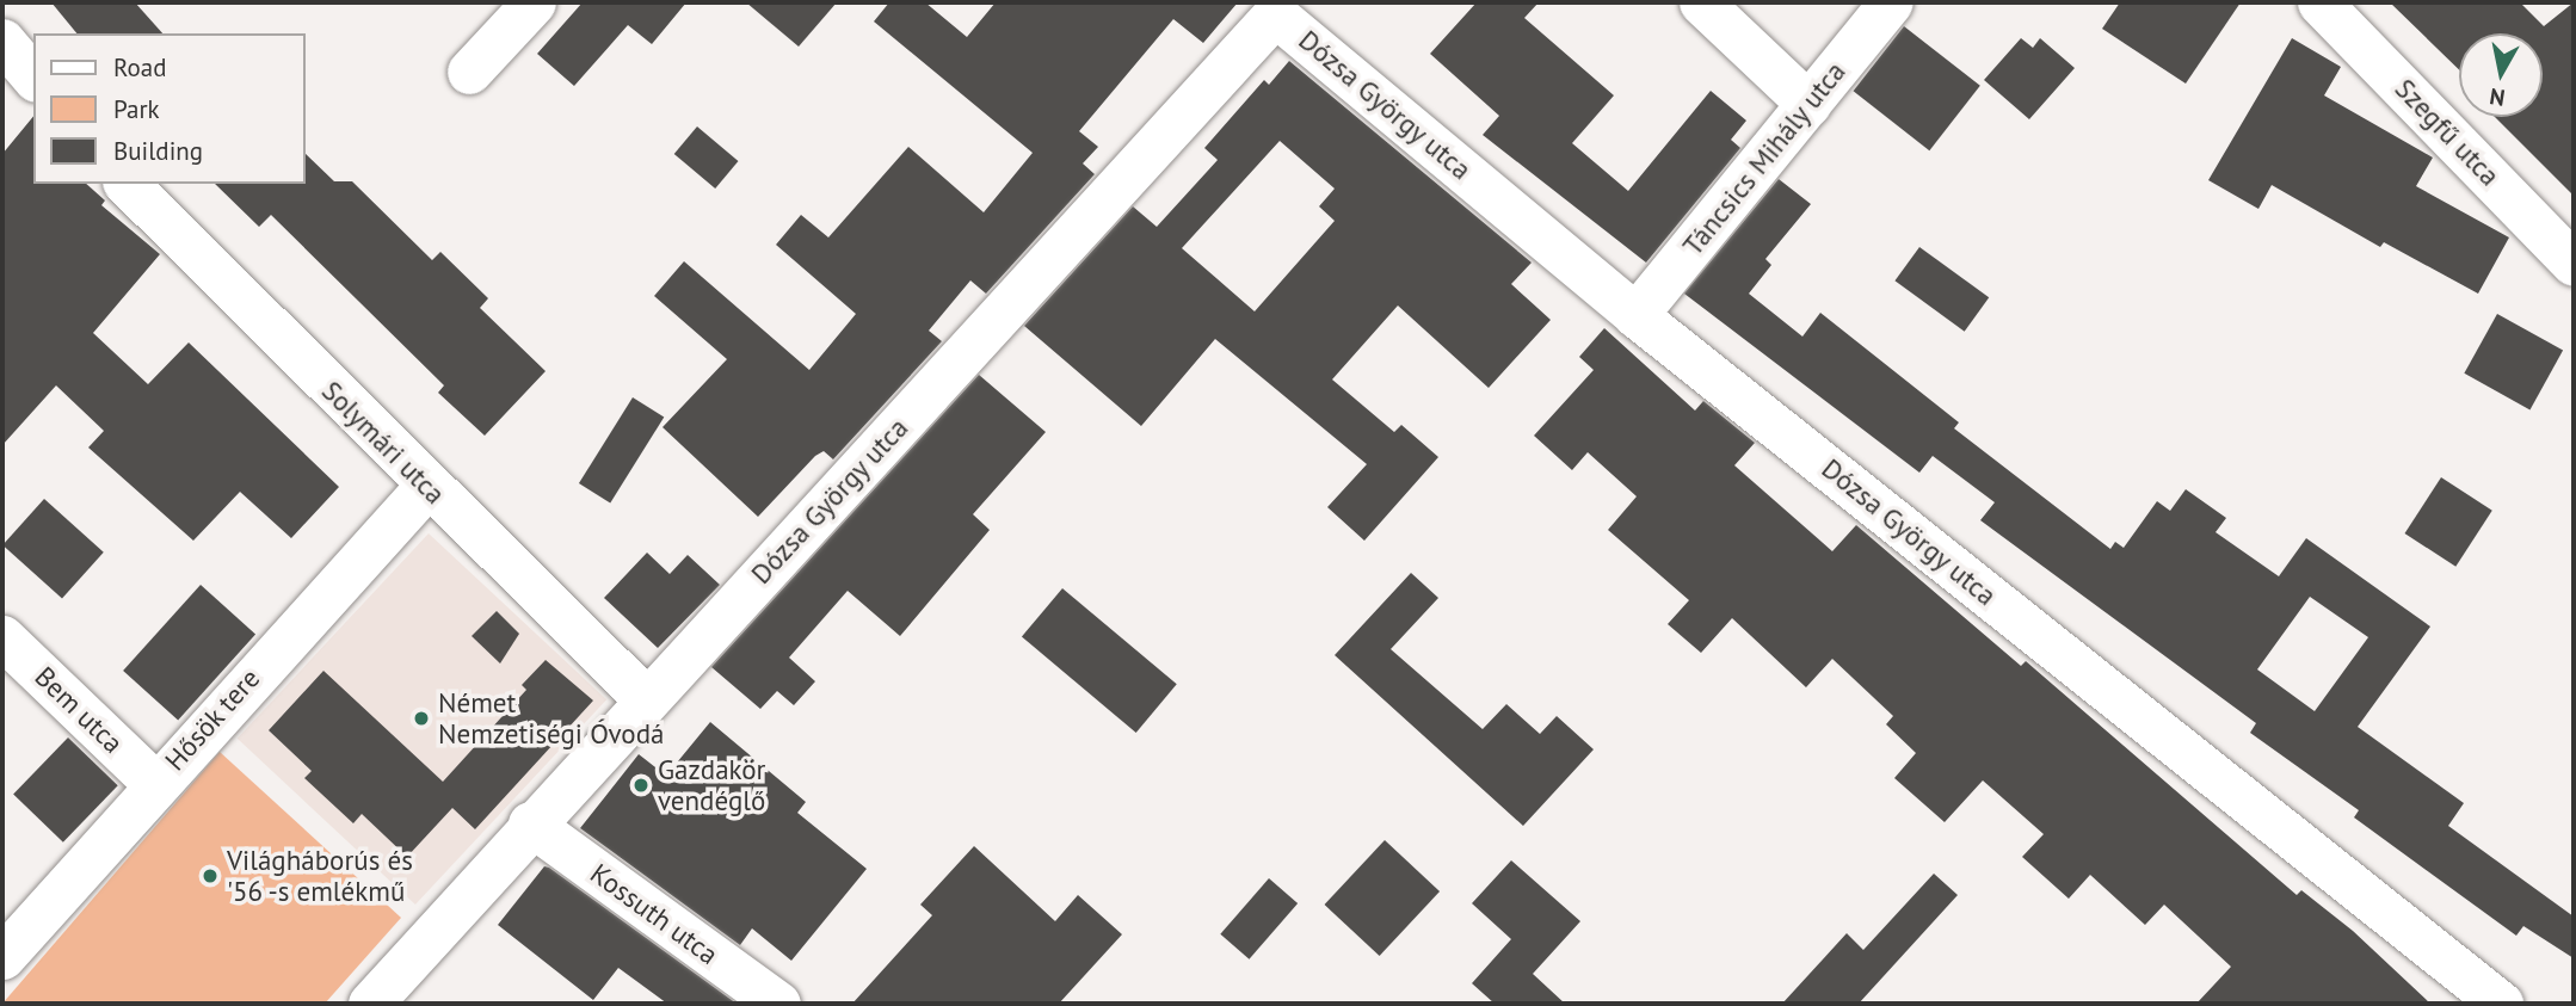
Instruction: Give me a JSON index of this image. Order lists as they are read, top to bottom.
{
  "streets": {
    "street": [
      "Dózsa György utca",
      "Szegfű utca",
      "Táncsics Mihály utca",
      "Solymári utca",
      "Bem utca",
      "Hősök tere",
      "Kossuth utca"
    ]
  },
  "crossings": [
    ["Dózsa György utca", "Táncsics Mihály utca"],
    ["Dózsa György utca", "Solymári utca"],
    ["Dózsa György utca", "Kossuth utca"],
    ["Solymári utca", "Hősök tere"],
    ["Bem utca", "Hősök tere"]
  ],
  "places": ["Német Nemzetiségi Óvodá", "Gazdakör vendéglő", "Világháborús és '56 -s emlékmű"],
  "legend": ["Road", "Park", "Building"],
  "north": "bottom"
}
